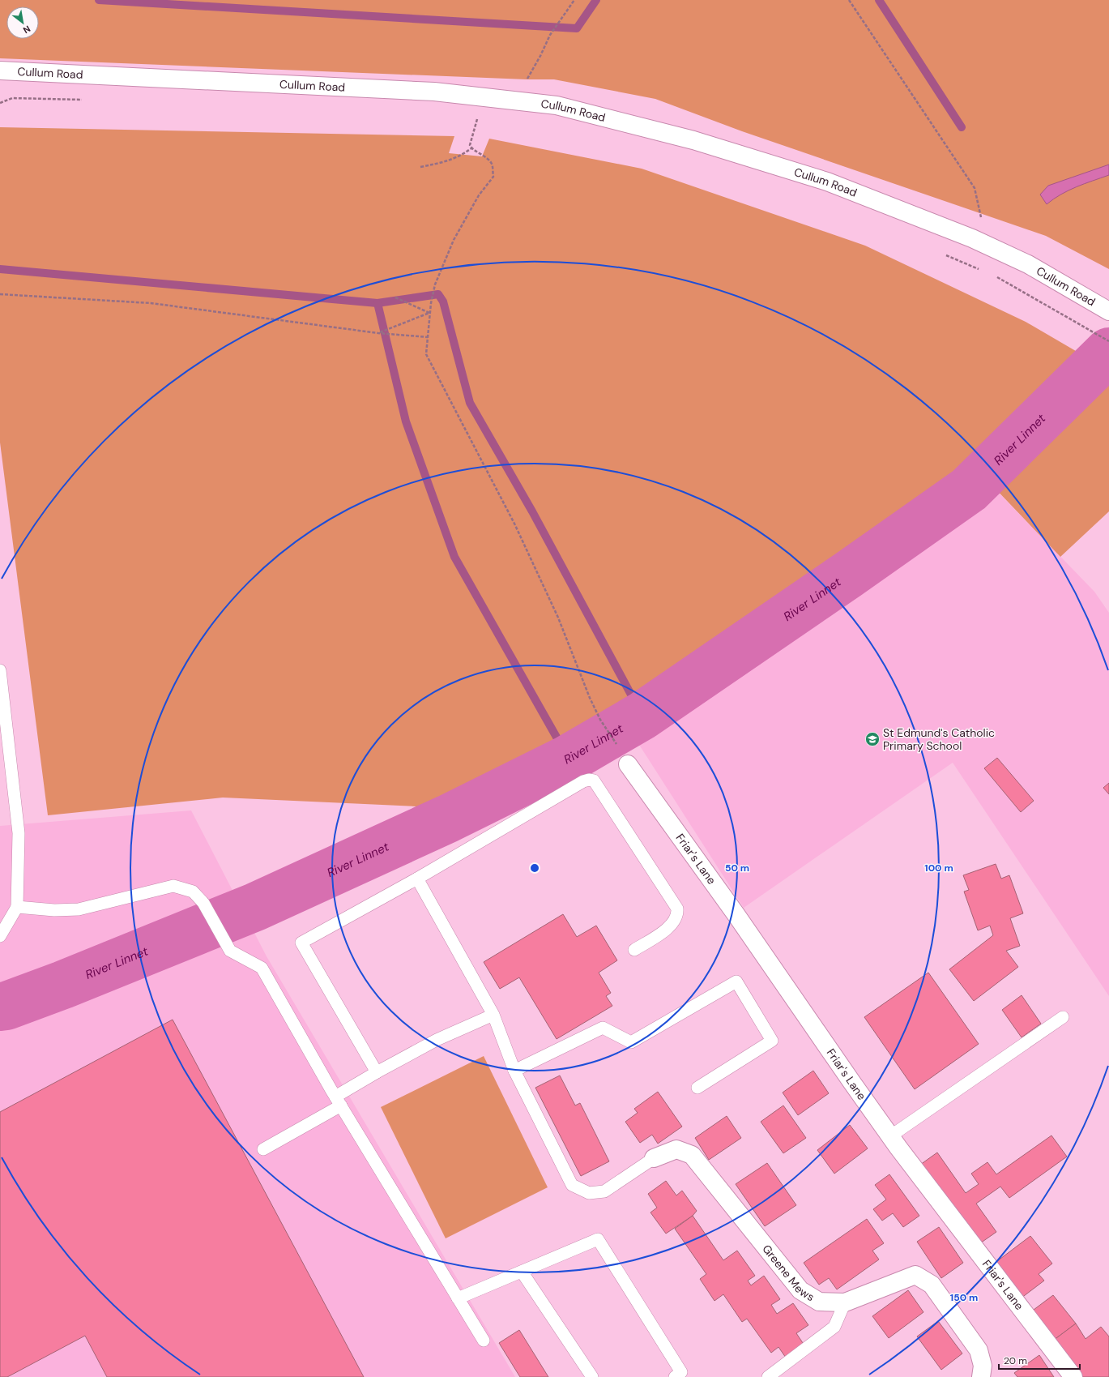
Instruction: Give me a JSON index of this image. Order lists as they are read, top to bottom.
{
  "streets": {
    "street": ["Cullum Road", "Friar's Lane", "Greene Mews"]
  },
  "water": ["River Linnet"],
  "places": {
    "school or university": ["St Edmund's Catholic Primary School"]
  },
  "scale_bar": "20 m",
  "north": "bottom right",
  "rings": ["50 m", "100 m", "150 m"]
}
